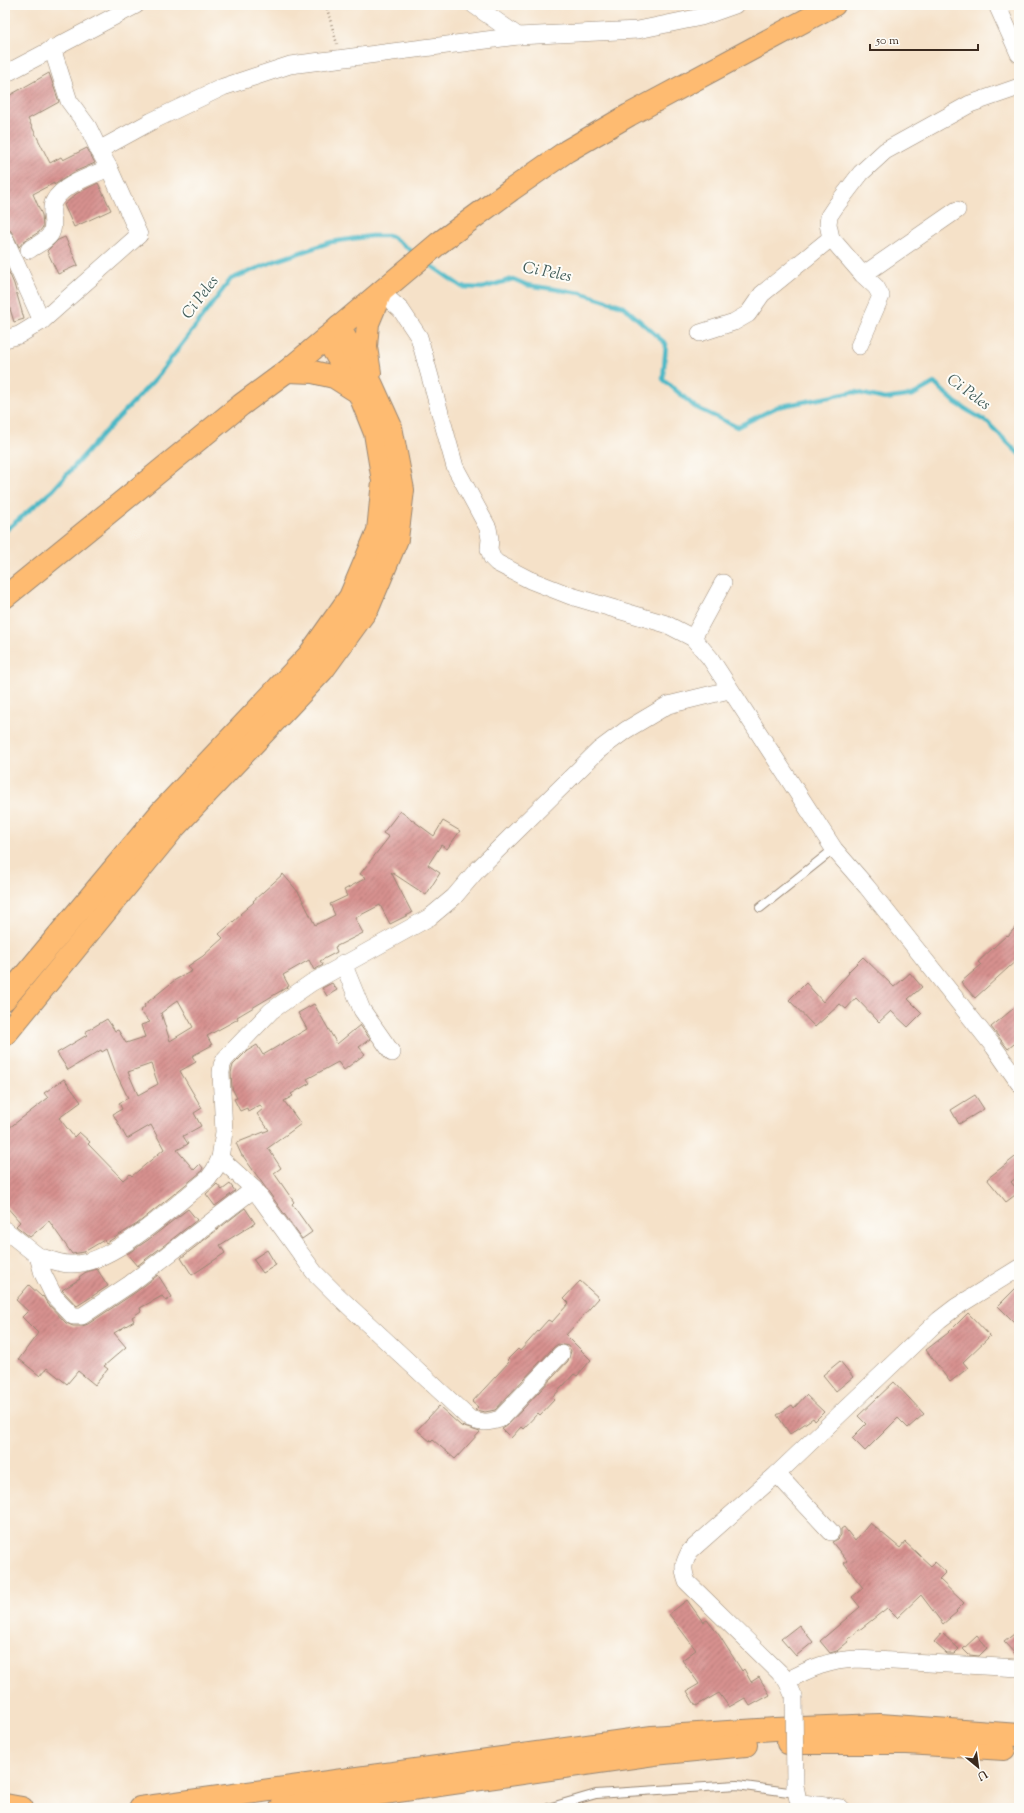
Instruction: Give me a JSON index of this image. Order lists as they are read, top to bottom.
{
  "water": ["Ci Peles"],
  "scale_bar": "50 m",
  "north": "bottom right"
}
